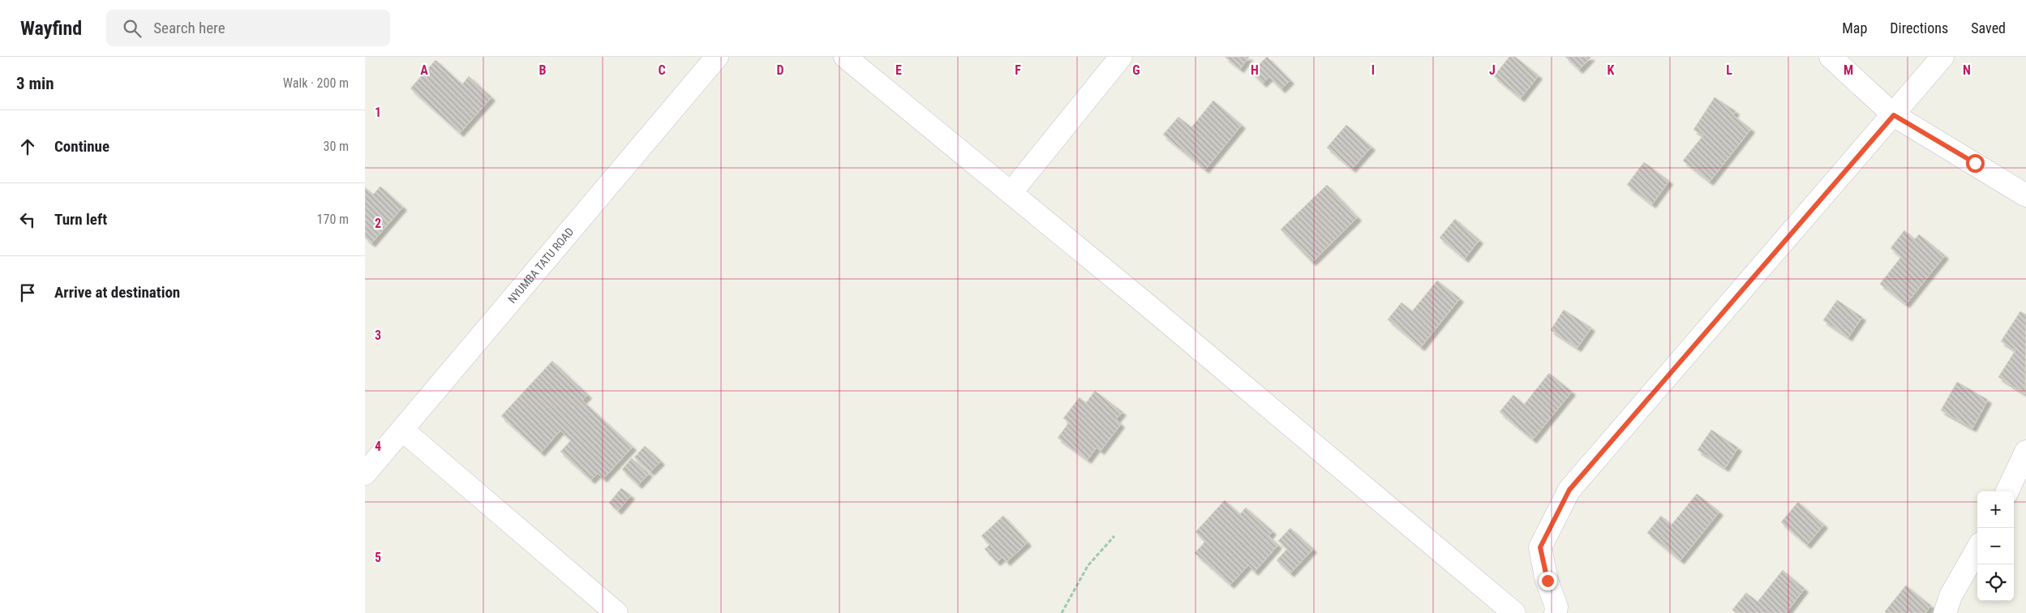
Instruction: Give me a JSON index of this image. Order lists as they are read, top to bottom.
{
  "streets": {
    "street": ["NYUMBA TATU ROAD"]
  },
  "page": {
    "header": "Wayfind",
    "search": "Search here",
    "nav": ["Map", "Directions", "Saved"],
    "heading": ["3 min", "Walk · 200 m"],
    "list": [
      ["Continue", "30 m"],
      ["Turn left", "170 m"],
      "Arrive at destination"
    ],
    "map_buttons": ["+", "−"]
  },
  "grid": {
    "columns": [
      "A",
      "B",
      "C",
      "D",
      "E",
      "F",
      "G",
      "H",
      "I",
      "J",
      "K",
      "L",
      "M",
      "N"
    ],
    "rows": [
      "1",
      "2",
      "3",
      "4",
      "5"
    ]
  }
}
